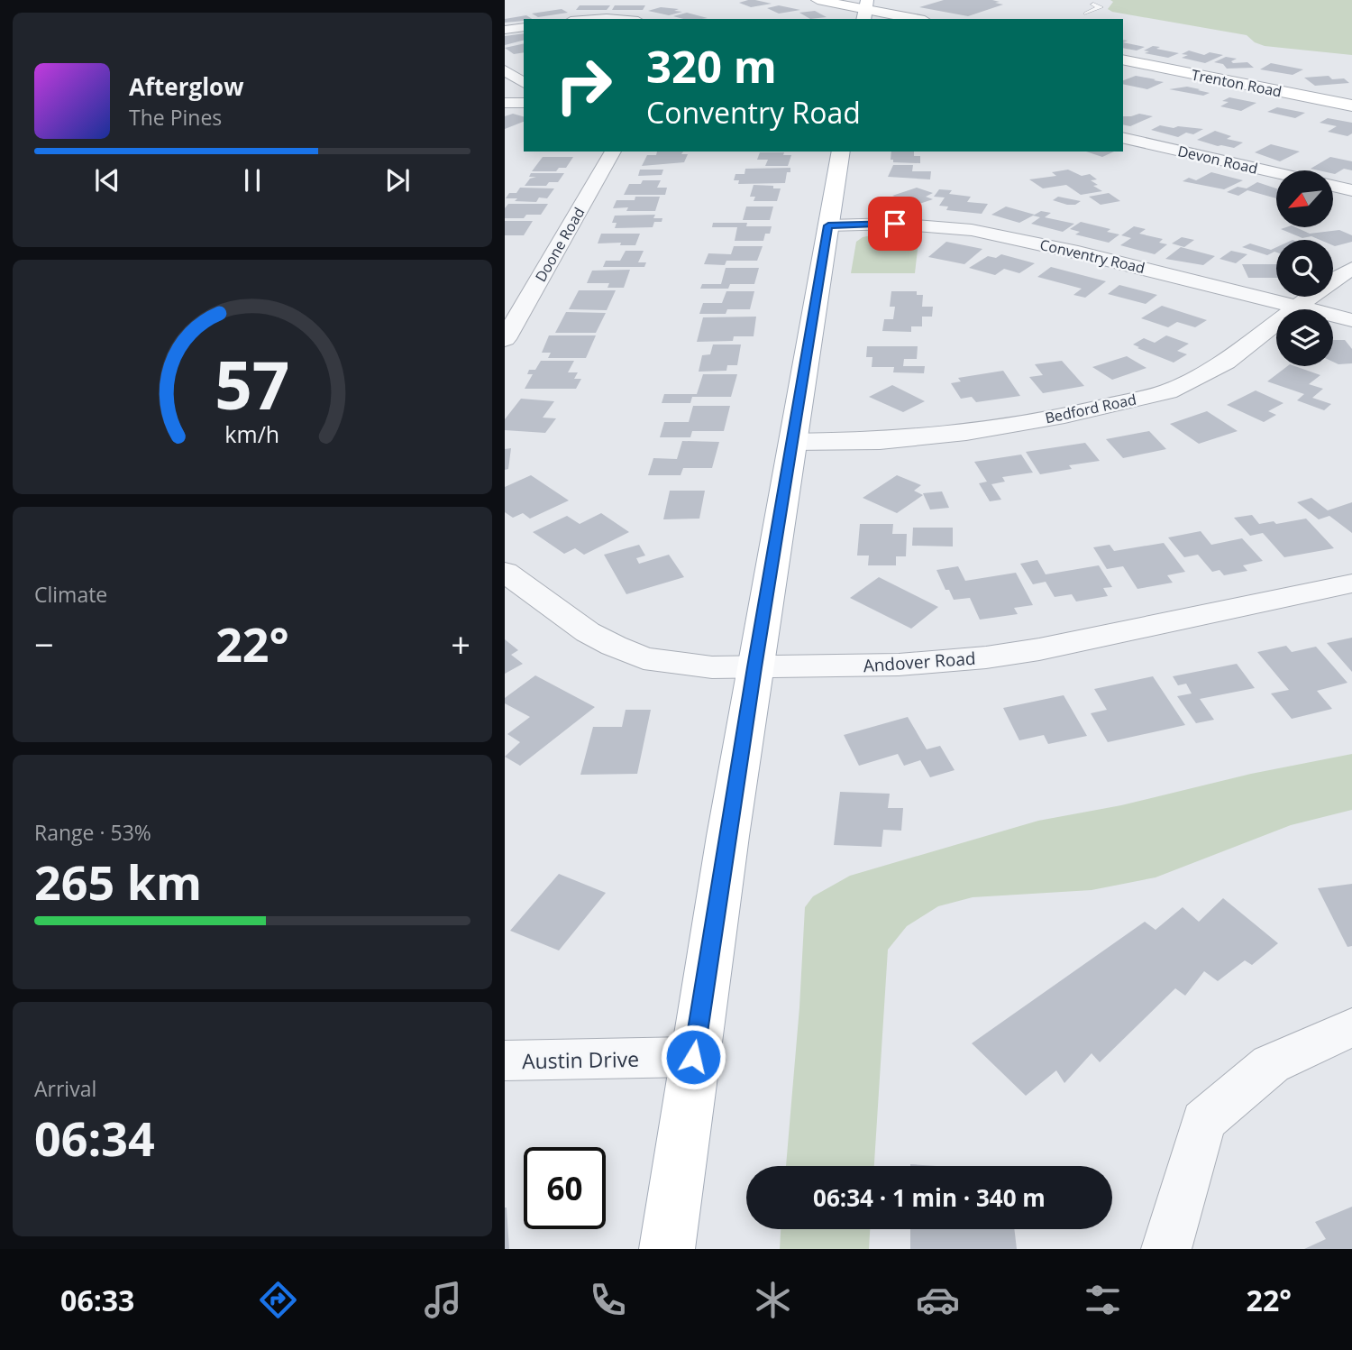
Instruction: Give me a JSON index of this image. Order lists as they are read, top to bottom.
{
  "streets": {
    "main road": ["Trenton Road"],
    "street": [
      "Devon Road",
      "Doone Road",
      "Conventry Road",
      "Bedford Road",
      "Andover Road",
      "Austin Drive"
    ]
  },
  "crossings": [
    ["Conventry Road", "Bedford Road"]
  ],
  "north": "bottom left",
  "page": {
    "turn": ["320 m", "Conventry Road"],
    "song": ["Afterglow", "The Pines"],
    "tile": [
      "Climate",
      ["Range · 53%", "265 km"],
      ["Arrival", "06:34"]
    ],
    "heat": ["−", "22°", "+"],
    "limit": "60",
    "trip": "06:34 · 1 min · 340 m",
    "tabs": ["06:33", "22°"],
    "gauge": ["57", "km/h"]
  }
}
